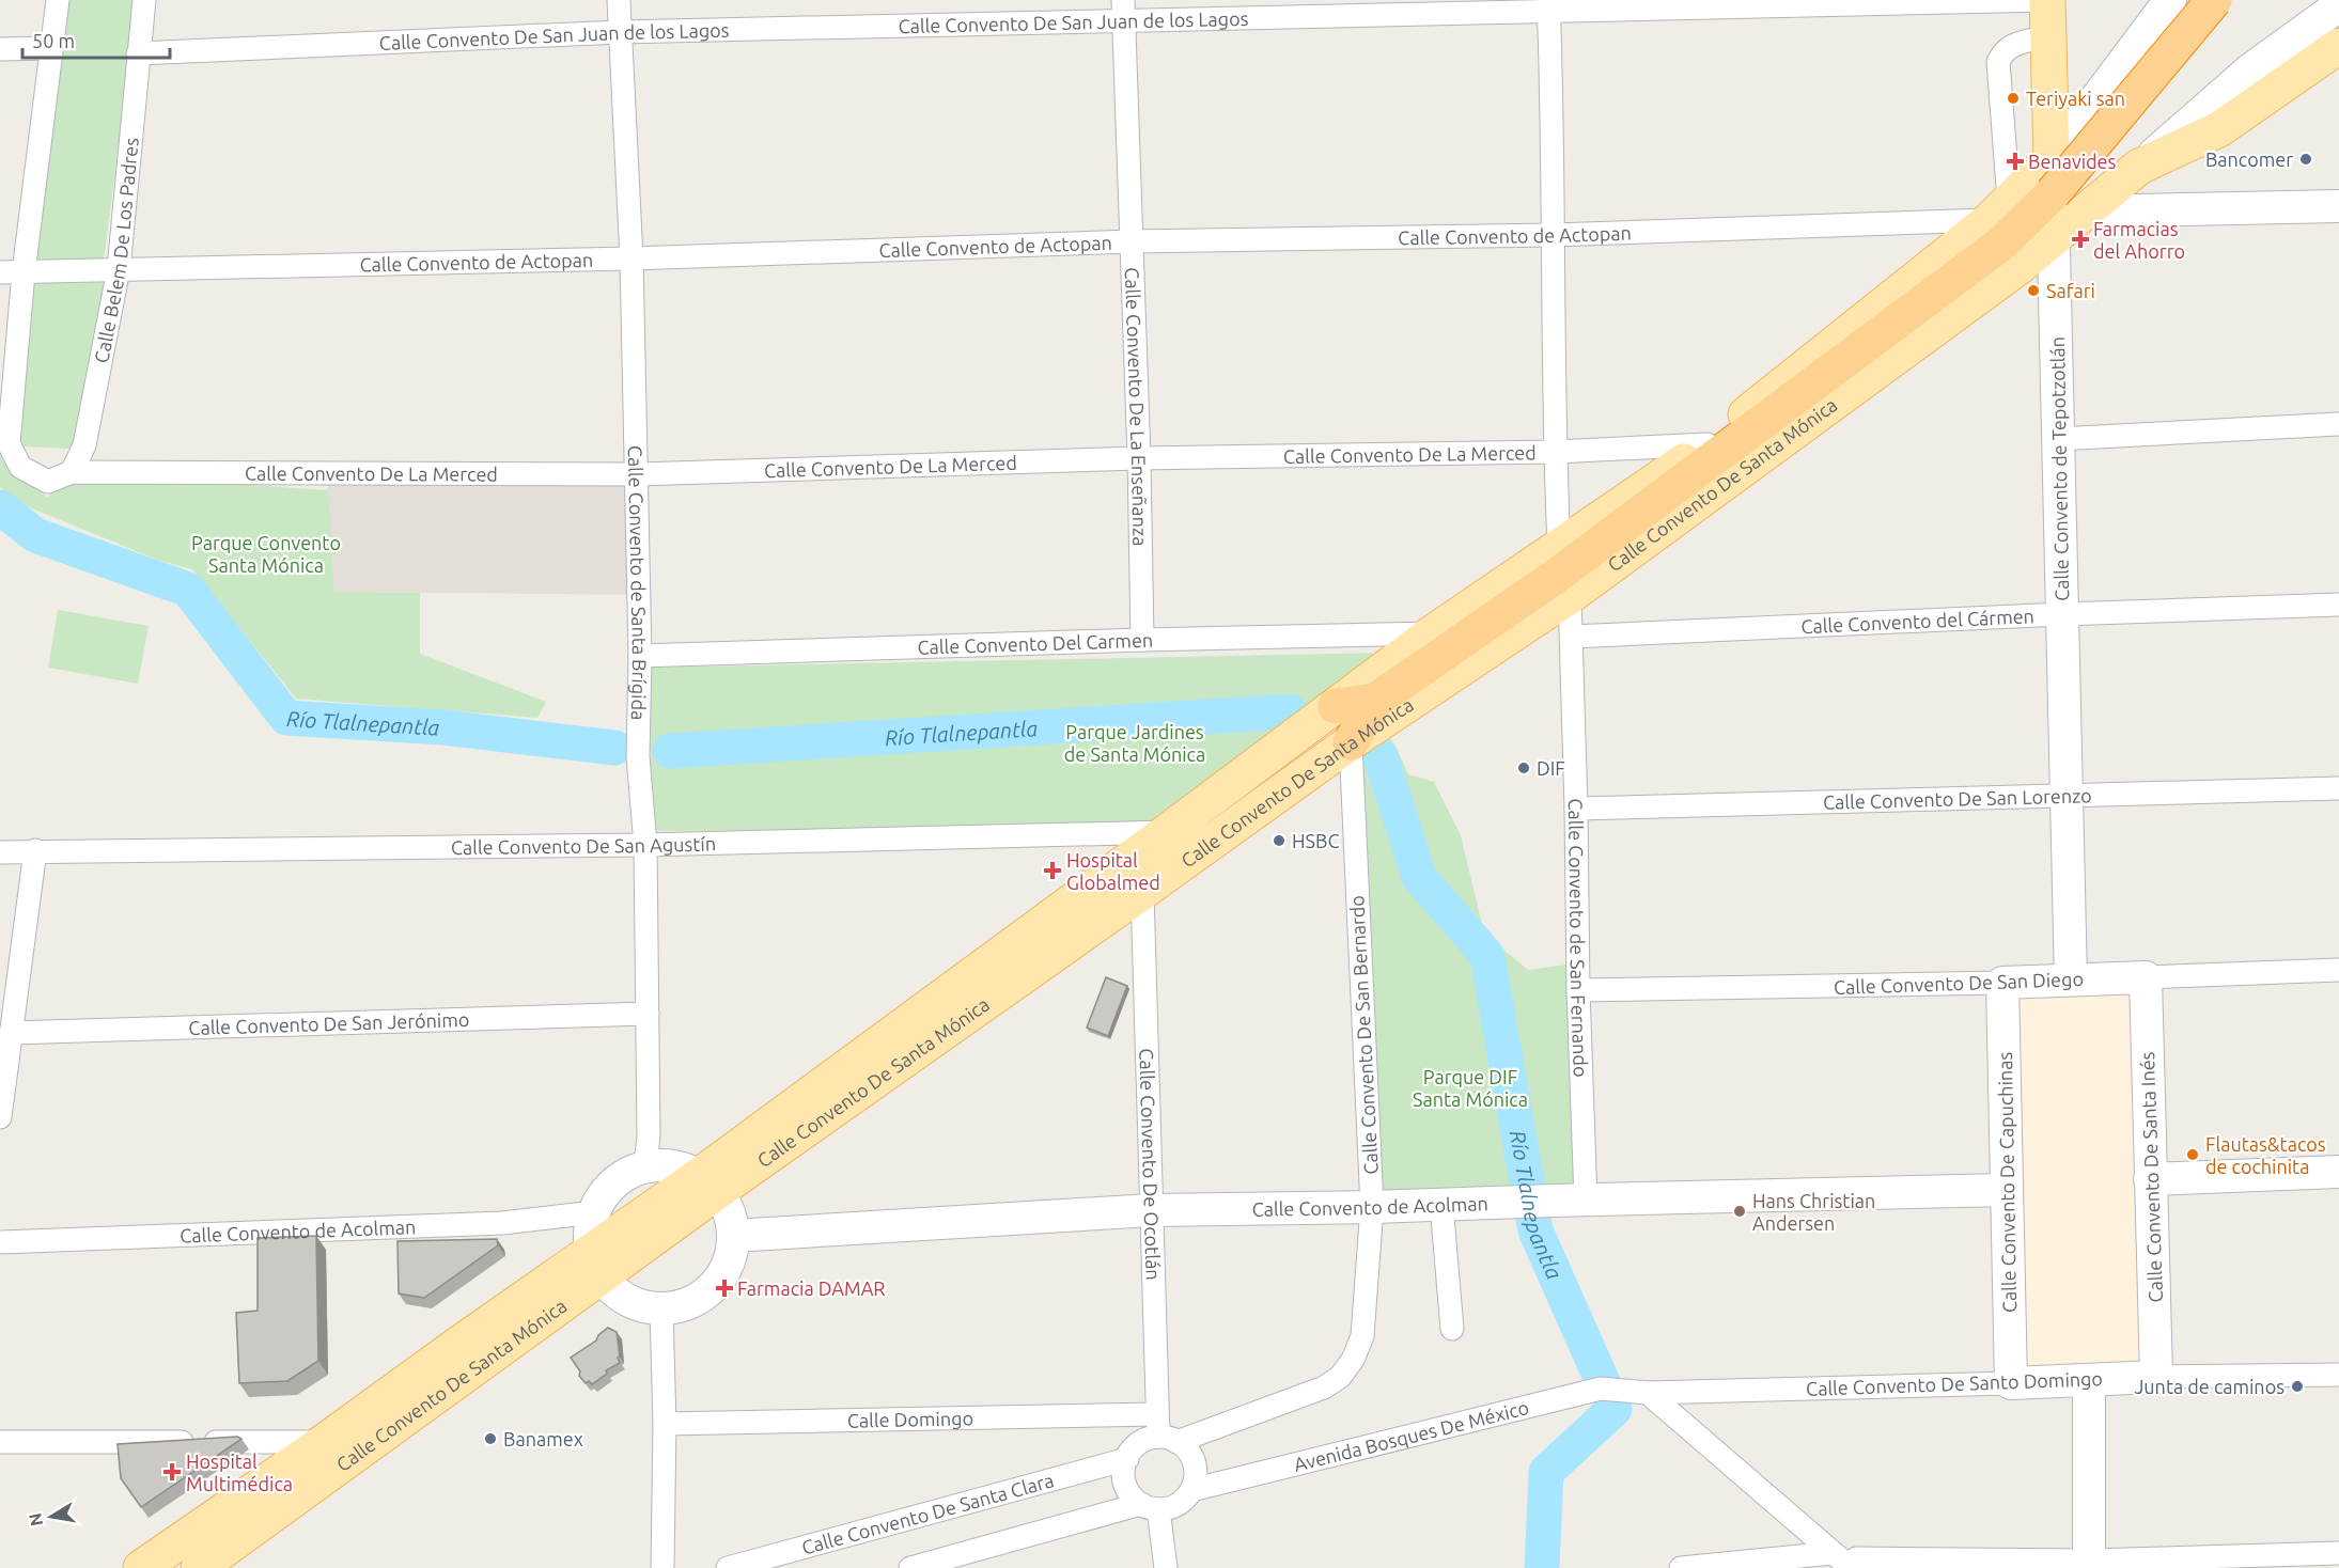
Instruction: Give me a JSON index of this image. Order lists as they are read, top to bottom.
{
  "streets": {
    "main road": ["Calle Convento de Tepotzotlán", "Calle Convento De Santa Mónica"],
    "street": [
      "Calle Convento De San Juan de los Lagos",
      "Calle Convento de Actopan",
      "Calle Belem De Los Padres",
      "Calle Convento De La Enseñanza",
      "Calle Convento De La Merced",
      "Calle Convento de Santa Brígida",
      "Calle Convento del Cármen",
      "Calle Convento Del Carmen",
      "Calle Convento De San Lorenzo",
      "Calle Convento De San Agustín",
      "Calle Convento de San Fernando",
      "Calle Convento De San Diego",
      "Calle Convento De San Jerónimo",
      "Calle Convento De San Bernardo",
      "Calle Convento De Ocotlán",
      "Calle Convento De Santa Inés",
      "Calle Convento De Capuchinas",
      "Calle Convento de Acolman",
      "Calle Convento De Santo Domingo",
      "Calle Domingo",
      "Avenida Bosques De México",
      "Calle Convento De Santa Clara"
    ]
  },
  "crossings": [
    ["Calle Convento De San Juan de los Lagos", "Calle Belem De Los Padres"],
    ["Calle Convento De San Juan de los Lagos", "Calle Convento De La Enseñanza"],
    ["Calle Convento De San Juan de los Lagos", "Calle Convento de Tepotzotlán"],
    ["Calle Convento De San Juan de los Lagos", "Calle Convento de Santa Brígida"],
    ["Calle Convento De San Juan de los Lagos", "Calle Convento de San Fernando"],
    ["Calle Convento de Actopan", "Calle Belem De Los Padres"],
    ["Calle Convento de Actopan", "Calle Convento De La Enseñanza"],
    ["Calle Convento de Actopan", "Calle Convento De Santa Mónica"],
    ["Calle Convento de Actopan", "Calle Convento de Santa Brígida"],
    ["Calle Convento de Actopan", "Calle Convento de San Fernando"],
    ["Calle Belem De Los Padres", "Calle Convento De La Merced"],
    ["Calle Convento De La Enseñanza", "Calle Convento De La Merced"],
    ["Calle Convento De La Enseñanza", "Calle Convento Del Carmen"],
    ["Calle Convento De La Merced", "Calle Convento De Santa Mónica"],
    ["Calle Convento De La Merced", "Calle Convento de Santa Brígida"],
    ["Calle Convento De La Merced", "Calle Convento de San Fernando"],
    ["Calle Convento de Tepotzotlán", "Calle Convento De Santa Mónica"],
    ["Calle Convento de Tepotzotlán", "Calle Convento del Cármen"],
    ["Calle Convento de Tepotzotlán", "Calle Convento De San Lorenzo"],
    ["Calle Convento de Tepotzotlán", "Calle Convento De San Diego"],
    ["Calle Convento De Santa Mónica", "Calle Convento Del Carmen"],
    ["Calle Convento De Santa Mónica", "Calle Convento De San Agustín"],
    ["Calle Convento De Santa Mónica", "Calle Convento de San Fernando"],
    ["Calle Convento De Santa Mónica", "Calle Convento De San Bernardo"],
    ["Calle Convento De Santa Mónica", "Calle Convento De Ocotlán"],
    ["Calle Convento de Santa Brígida", "Calle Convento Del Carmen"],
    ["Calle Convento de Santa Brígida", "Calle Convento De San Agustín"],
    ["Calle Convento de Santa Brígida", "Calle Convento De San Jerónimo"],
    ["Calle Convento del Cármen", "Calle Convento de San Fernando"],
    ["Calle Convento De San Lorenzo", "Calle Convento de San Fernando"],
    ["Calle Convento de San Fernando", "Calle Convento De San Diego"],
    ["Calle Convento de San Fernando", "Calle Convento de Acolman"],
    ["Calle Convento De San Diego", "Calle Convento De Santa Inés"],
    ["Calle Convento De San Diego", "Calle Convento De Capuchinas"],
    ["Calle Convento De San Bernardo", "Calle Convento De Ocotlán"],
    ["Calle Convento De San Bernardo", "Calle Convento de Acolman"],
    ["Calle Convento De San Bernardo", "Avenida Bosques De México"],
    ["Calle Convento De San Bernardo", "Calle Convento De Santa Clara"],
    ["Calle Convento De Ocotlán", "Calle Convento de Acolman"],
    ["Calle Convento De Ocotlán", "Calle Domingo"],
    ["Calle Convento De Ocotlán", "Avenida Bosques De México"],
    ["Calle Convento De Ocotlán", "Calle Convento De Santa Clara"],
    ["Calle Convento De Santa Inés", "Calle Convento De Santo Domingo"],
    ["Calle Convento De Capuchinas", "Calle Convento de Acolman"],
    ["Calle Convento De Capuchinas", "Calle Convento De Santo Domingo"],
    ["Calle Convento De Santo Domingo", "Avenida Bosques De México"],
    ["Avenida Bosques De México", "Calle Convento De Santa Clara"]
  ],
  "water": ["Río Tlalnepantla"],
  "parks": ["Parque Convento Santa Mónica", "Parque Jardines de Santa Mónica", "Parque DIF Santa Mónica"],
  "places": {
    "other": [
      "Teriyaki san",
      "Bancomer",
      "Safari",
      "DIF",
      "HSBC",
      "Flautas&tacos de cochinita",
      "Hans Christian Andersen",
      "Junta de caminos",
      "Banamex"
    ],
    "health": [
      "Benavides",
      "Farmacias del Ahorro",
      "Hospital Globalmed",
      "Farmacia DAMAR",
      "Hospital Multimédica"
    ]
  },
  "scale_bar": "50 m",
  "north": "left"
}
